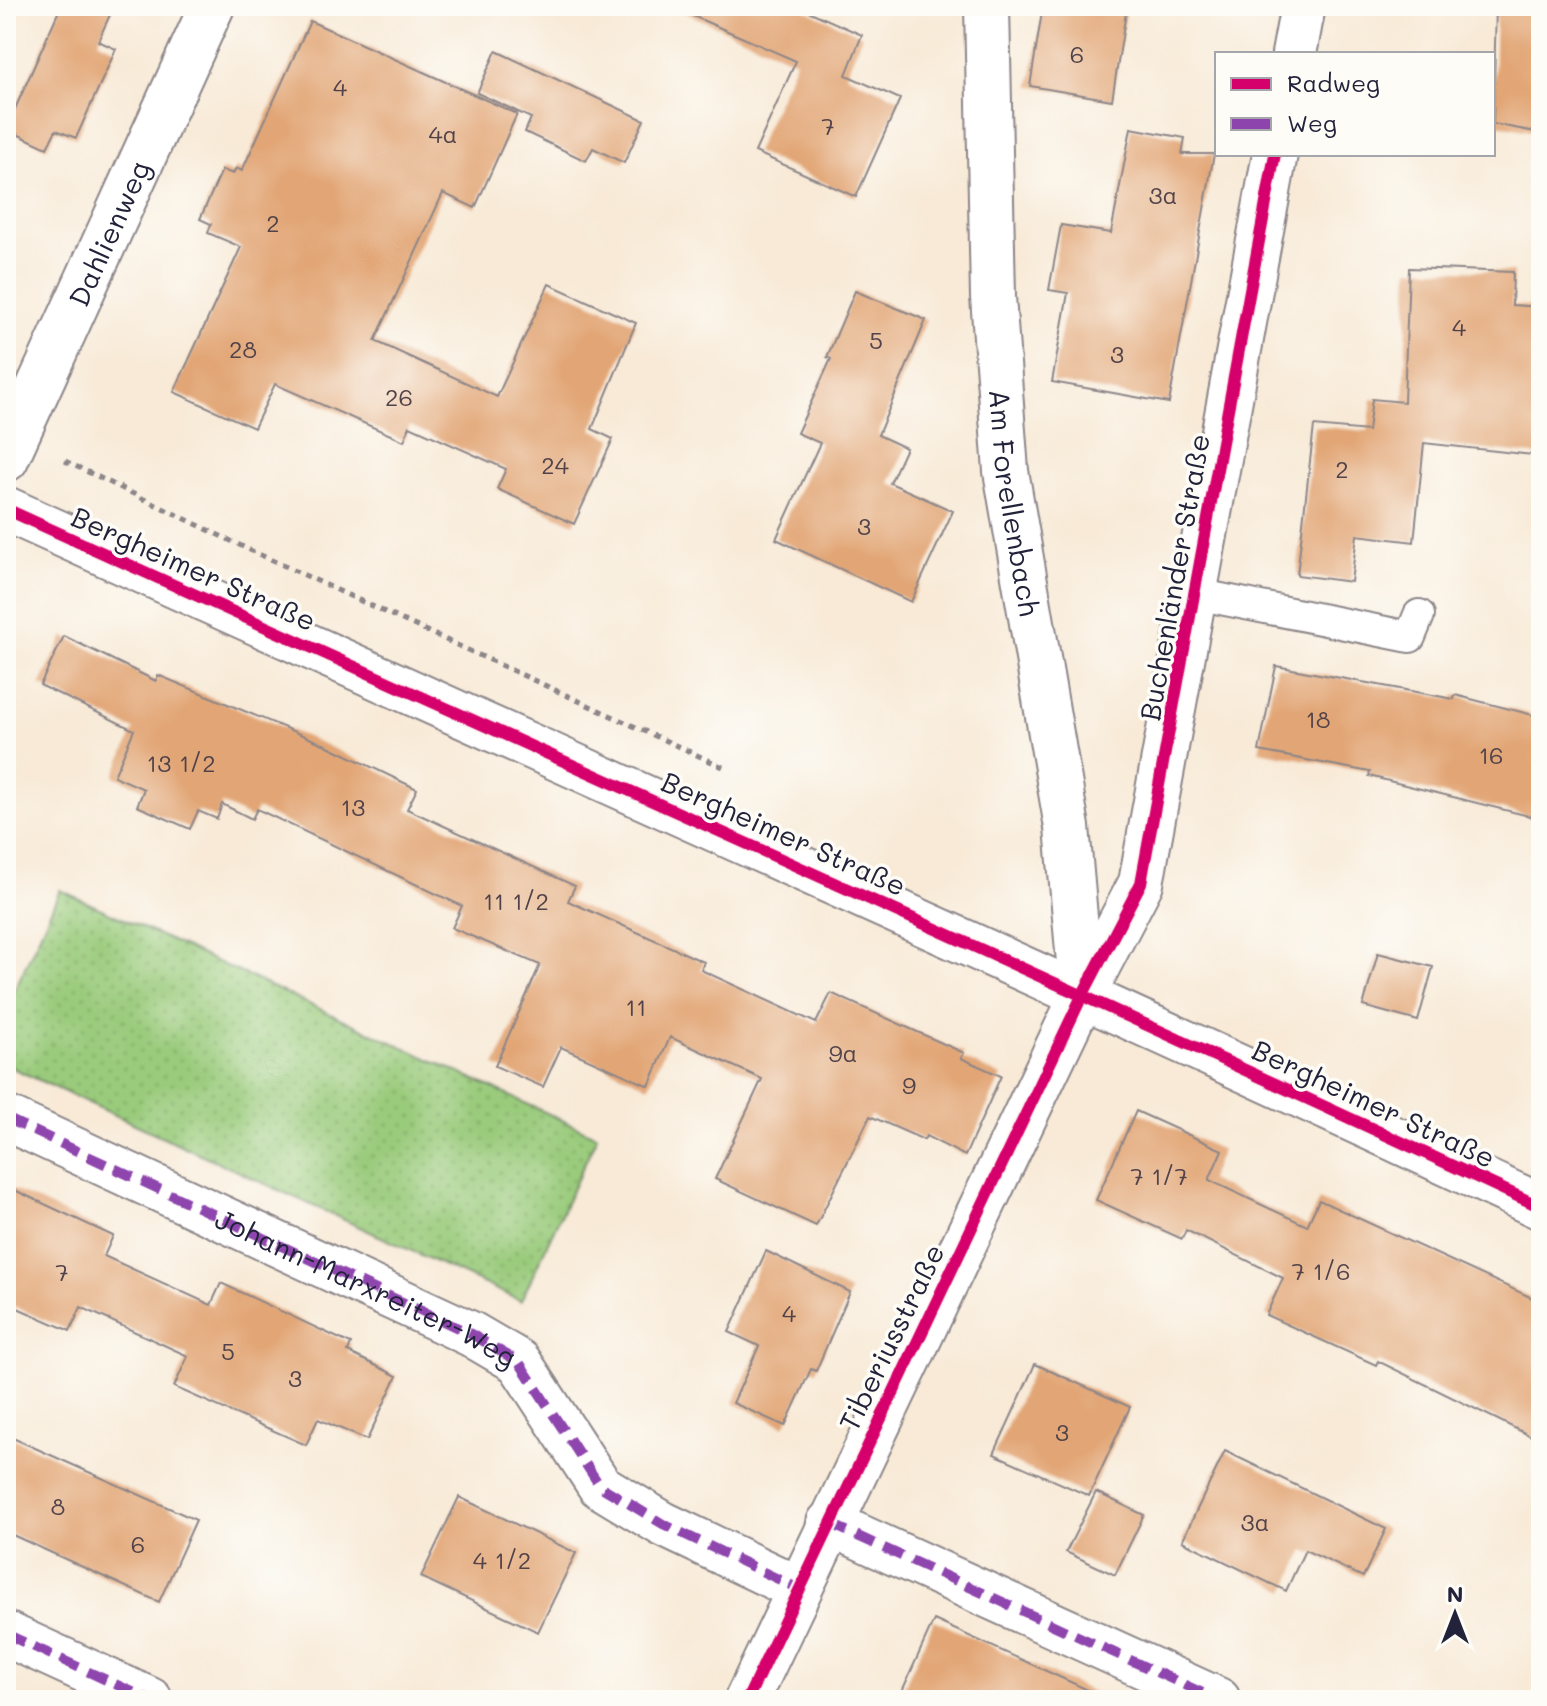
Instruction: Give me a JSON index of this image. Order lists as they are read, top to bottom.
{
  "streets": {
    "street": [
      "Dahlienweg",
      "Am Forellenbach",
      "Bergheimer Straße",
      "Buchenländer Straße",
      "Johann-Marxreiter-Weg",
      "Tiberiusstraße"
    ]
  },
  "crossings": [
    ["Am Forellenbach", "Bergheimer Straße"],
    ["Am Forellenbach", "Buchenländer Straße"],
    ["Am Forellenbach", "Tiberiusstraße"],
    ["Bergheimer Straße", "Buchenländer Straße"],
    ["Bergheimer Straße", "Tiberiusstraße"],
    ["Buchenländer Straße", "Tiberiusstraße"],
    ["Johann-Marxreiter-Weg", "Tiberiusstraße"]
  ],
  "house_numbers": [
    "6",
    "4",
    "7",
    "4a",
    "3a",
    "2",
    "4",
    "5",
    "28",
    "3",
    "26",
    "24",
    "2",
    "3",
    "18",
    "16",
    "13 1/2",
    "13",
    "11 1/2",
    "11",
    "9a",
    "9",
    "7 1/7",
    "7 1/6",
    "7",
    "4",
    "5",
    "3",
    "3",
    "8",
    "3a",
    "6",
    "4 1/2"
  ],
  "legend": ["Radweg", "Weg"],
  "north": "top"
}
